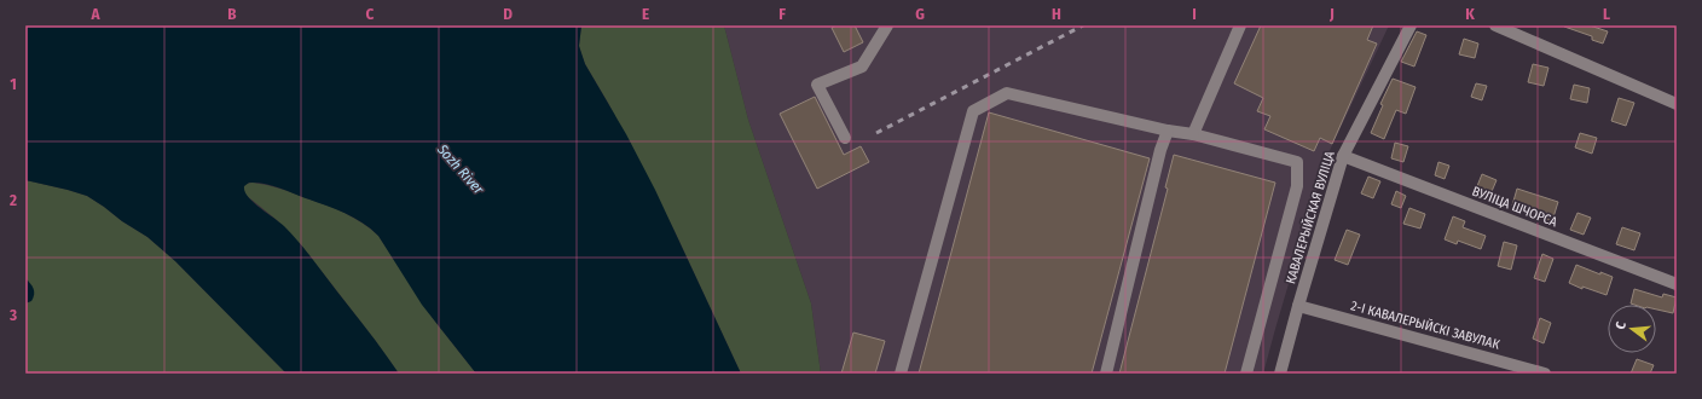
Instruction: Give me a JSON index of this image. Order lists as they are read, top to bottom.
{
  "streets": {
    "street": ["ВУЛІЦА ШЧОРСА", "КАВАЛЕРЫЙСКАЯ ВУЛІЦА", "2-І КАВАЛЕРЫЙСКІ ЗАВУЛАК"]
  },
  "crossings": [
    ["ВУЛІЦА ШЧОРСА", "КАВАЛЕРЫЙСКАЯ ВУЛІЦА"],
    ["КАВАЛЕРЫЙСКАЯ ВУЛІЦА", "2-І КАВАЛЕРЫЙСКІ ЗАВУЛАК"]
  ],
  "water": ["Sozh River"],
  "north": "left",
  "grid": {
    "columns": [
      "A",
      "B",
      "C",
      "D",
      "E",
      "F",
      "G",
      "H",
      "I",
      "J",
      "K",
      "L"
    ],
    "rows": ["1", "2", "3"]
  }
}
